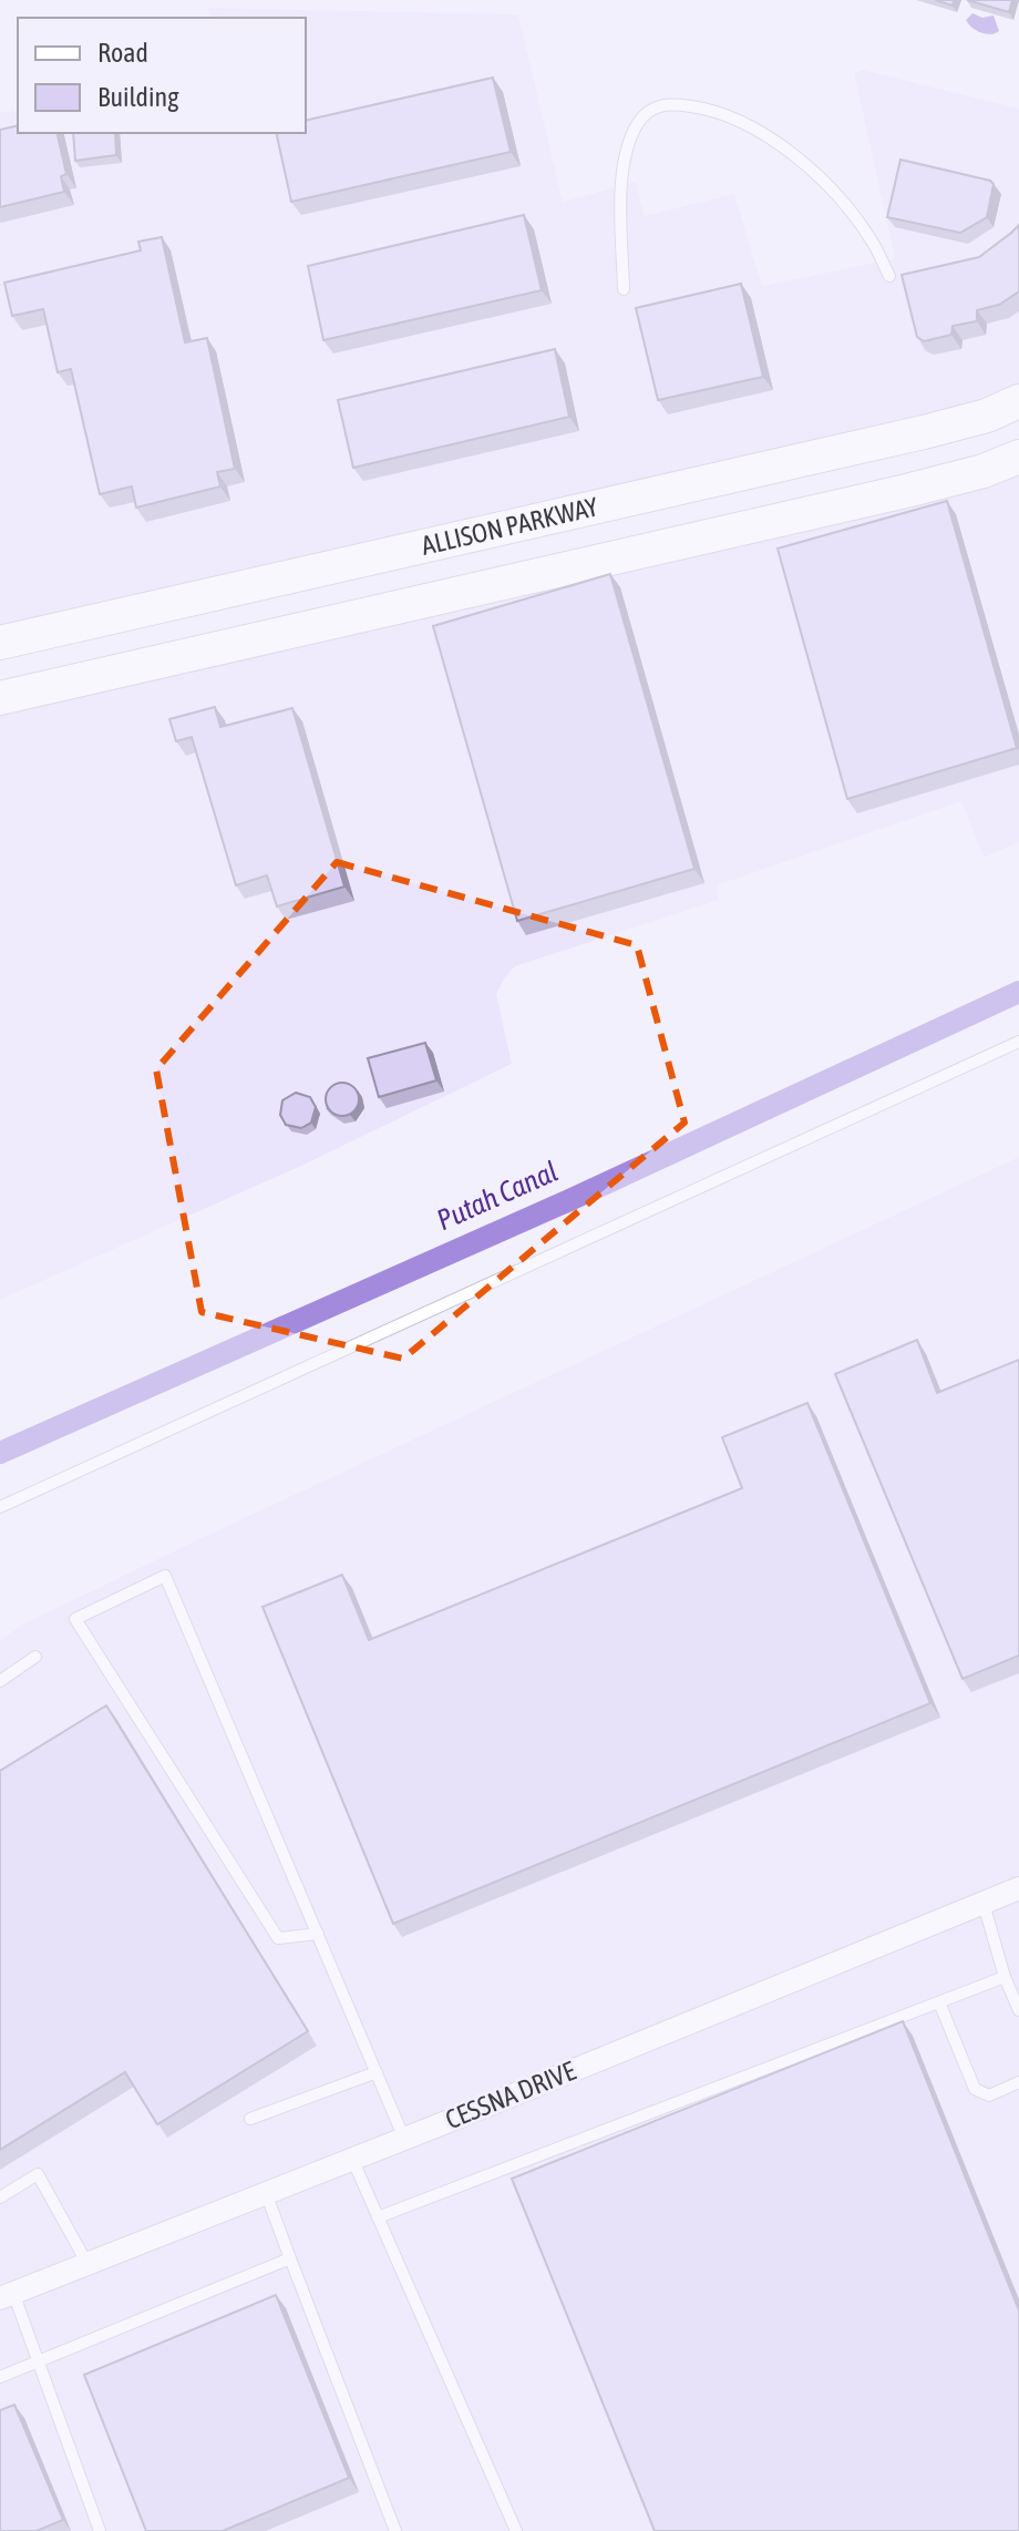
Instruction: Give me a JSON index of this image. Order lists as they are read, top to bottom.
{
  "streets": {
    "street": ["ALLISON PARKWAY", "CESSNA DRIVE"]
  },
  "water": ["Putah Canal"],
  "legend": ["Road", "Building"]
}
